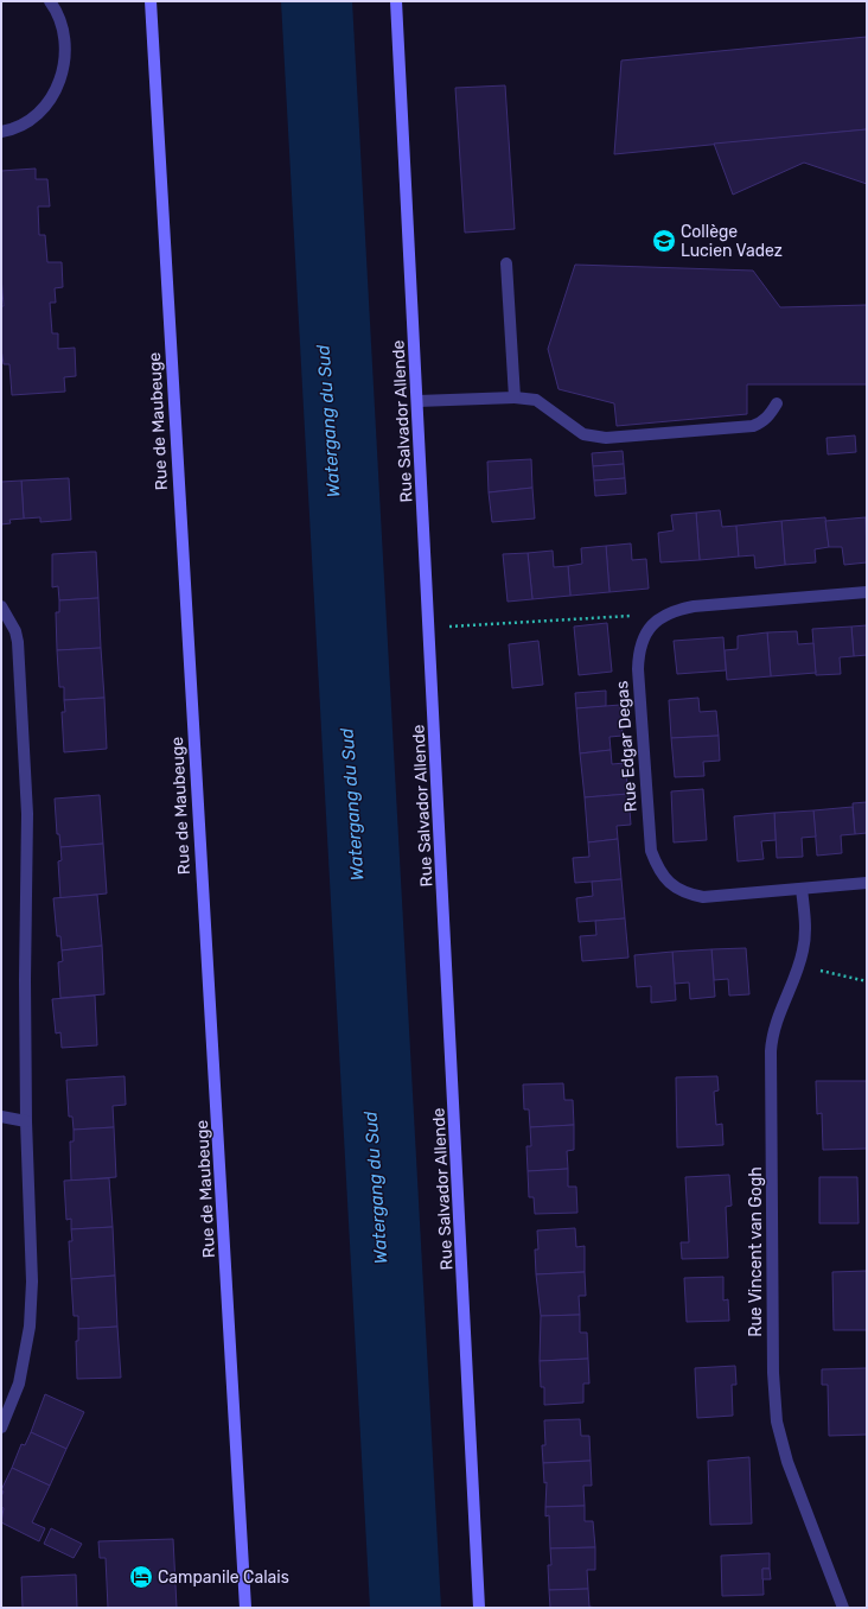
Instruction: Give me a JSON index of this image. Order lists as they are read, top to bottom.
{
  "streets": {
    "street": [
      "Rue de Maubeuge",
      "Rue Salvador Allende",
      "Rue Edgar Degas",
      "Rue Vincent van Gogh"
    ]
  },
  "crossings": [
    ["Rue Edgar Degas", "Rue Vincent van Gogh"]
  ],
  "water": ["Watergang du Sud"],
  "places": {
    "school or university": ["Collège Lucien Vadez"],
    "hotel": ["Campanile Calais"]
  }
}
